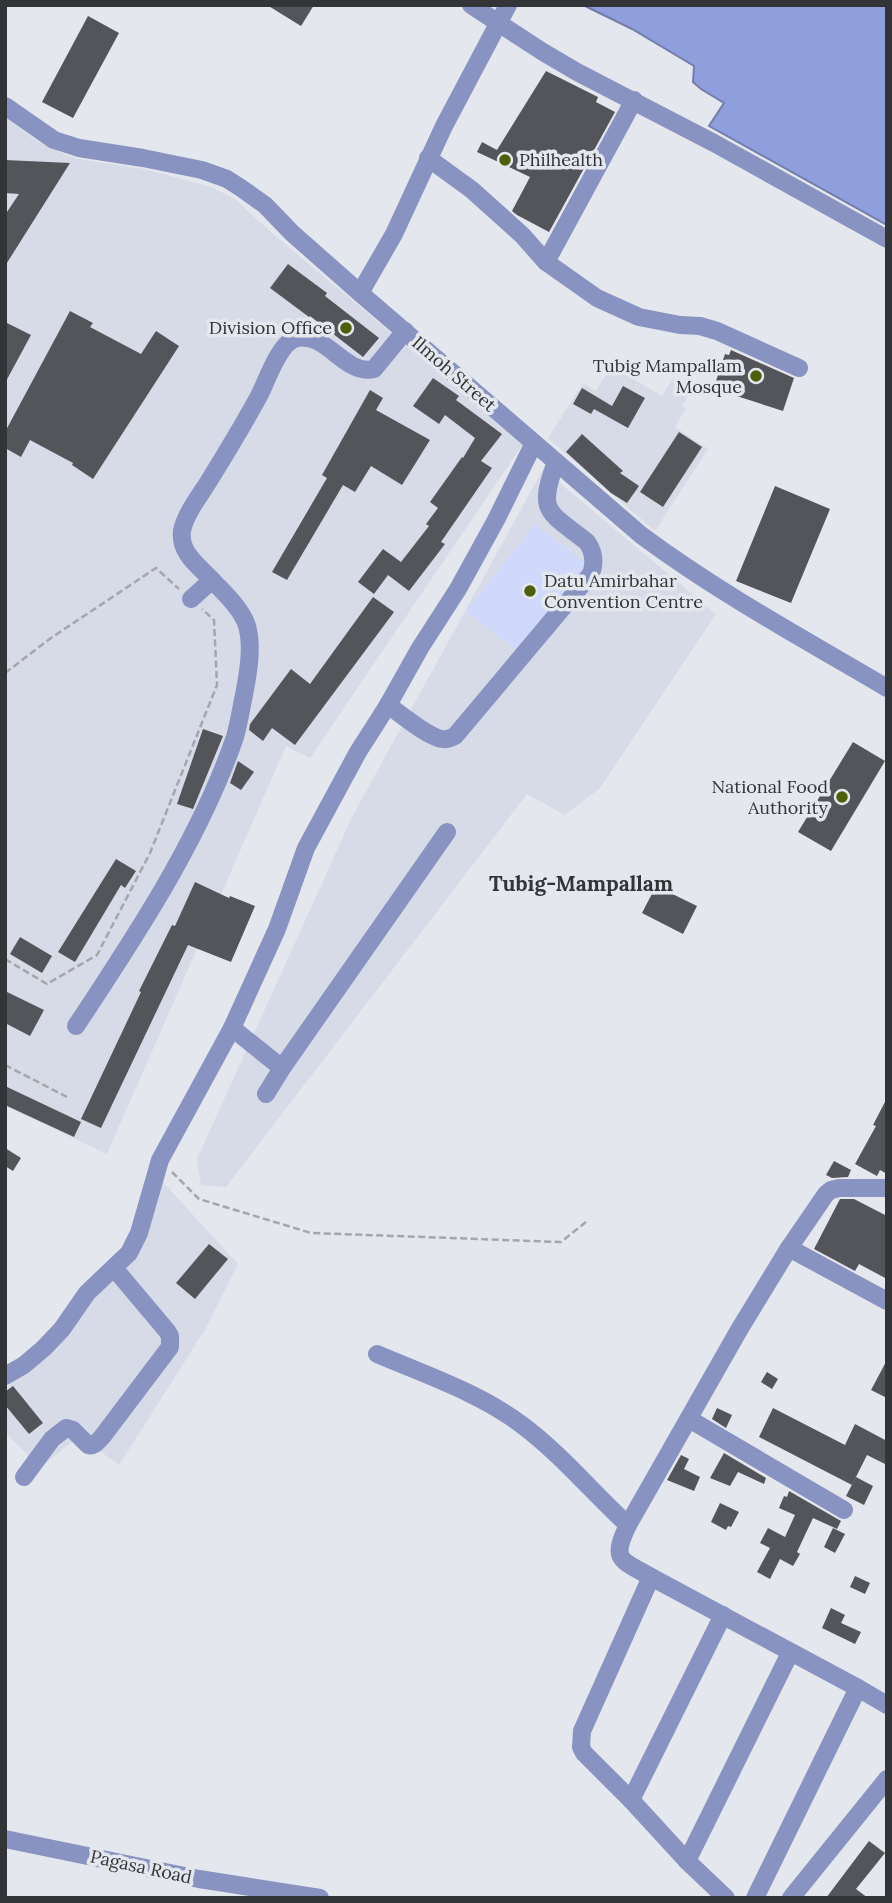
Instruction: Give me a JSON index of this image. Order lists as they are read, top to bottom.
{
  "streets": {
    "street": ["Ilmoh Street", "Pagasa Road"]
  },
  "districts": ["Tubig-Mampallam"],
  "places": [
    "Philhealth",
    "Division Office",
    "Tubig Mampallam Mosque",
    "Datu Amirbahar Convention Centre",
    "National Food Authority"
  ]
}
